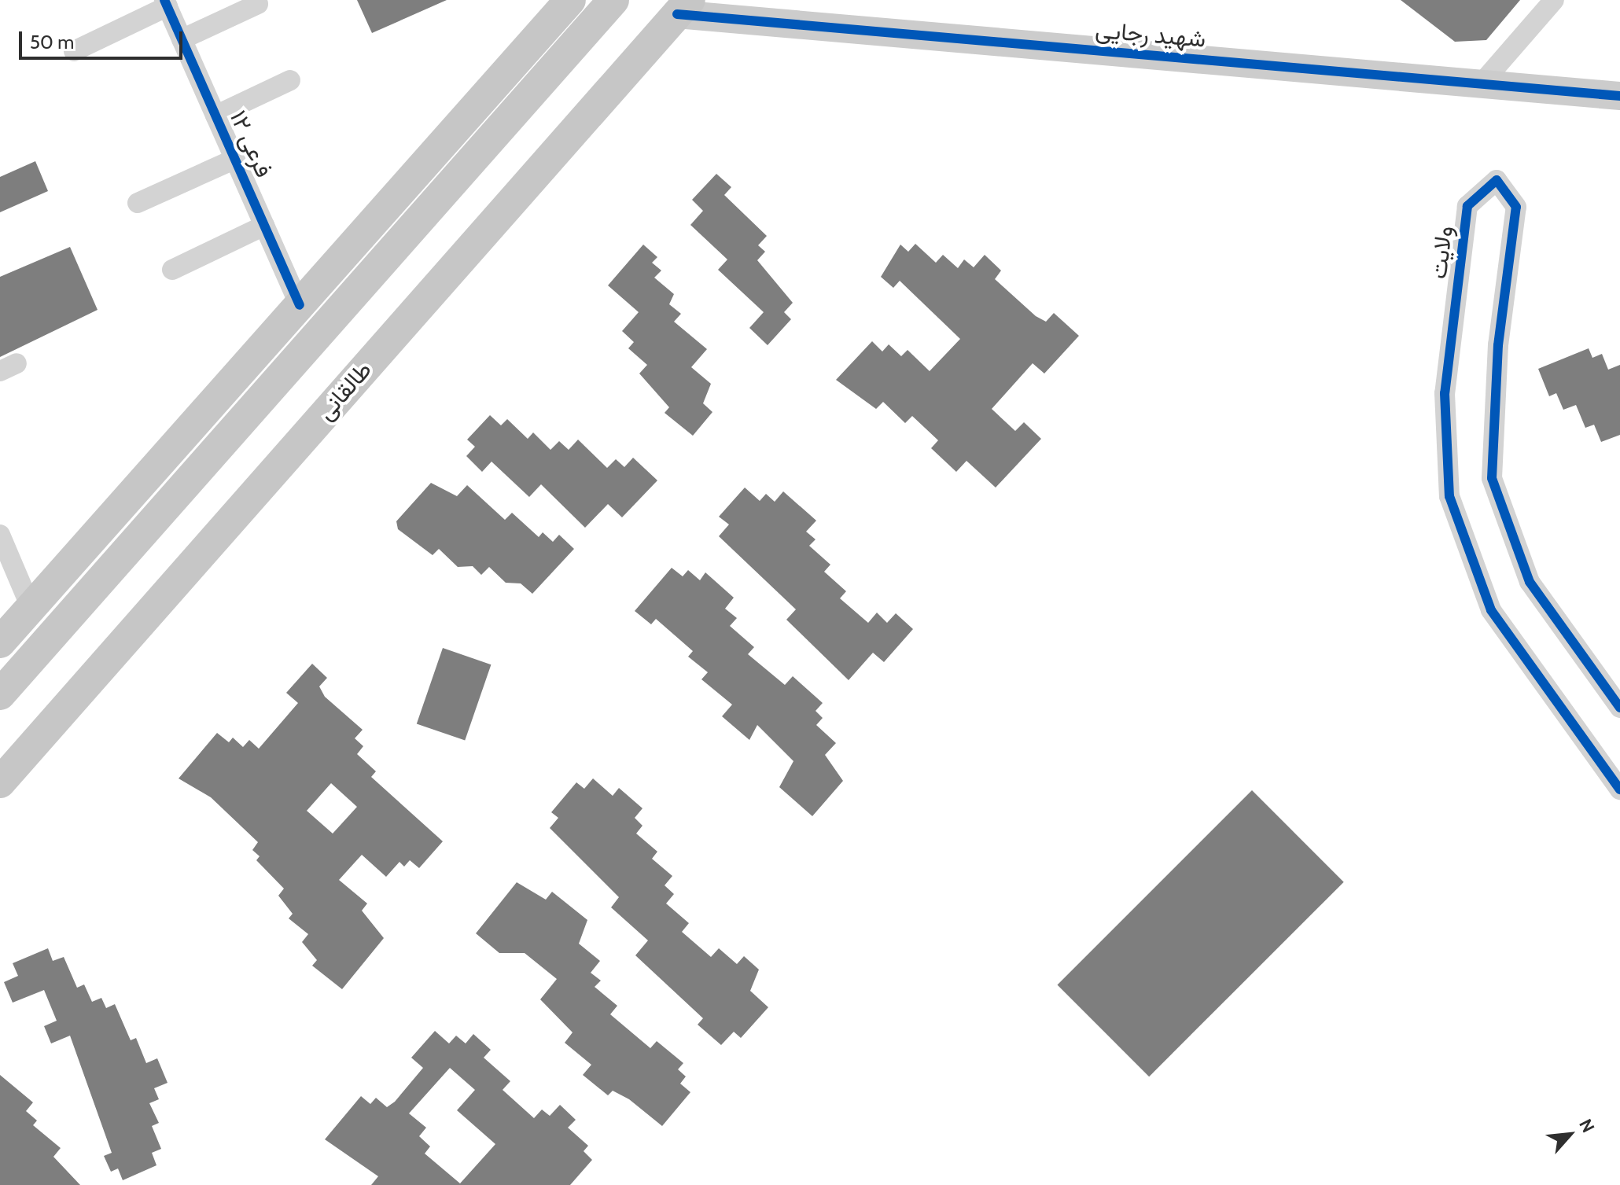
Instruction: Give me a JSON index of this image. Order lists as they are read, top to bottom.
{
  "streets": {
    "main road": ["طالقانی"],
    "street": ["شهید رجایی", "فرعی ۱۲", "ولایت"]
  },
  "crossings": [
    ["شهید رجایی", "طالقانی"]
  ],
  "scale_bar": "50 m",
  "north": "top right"
}
